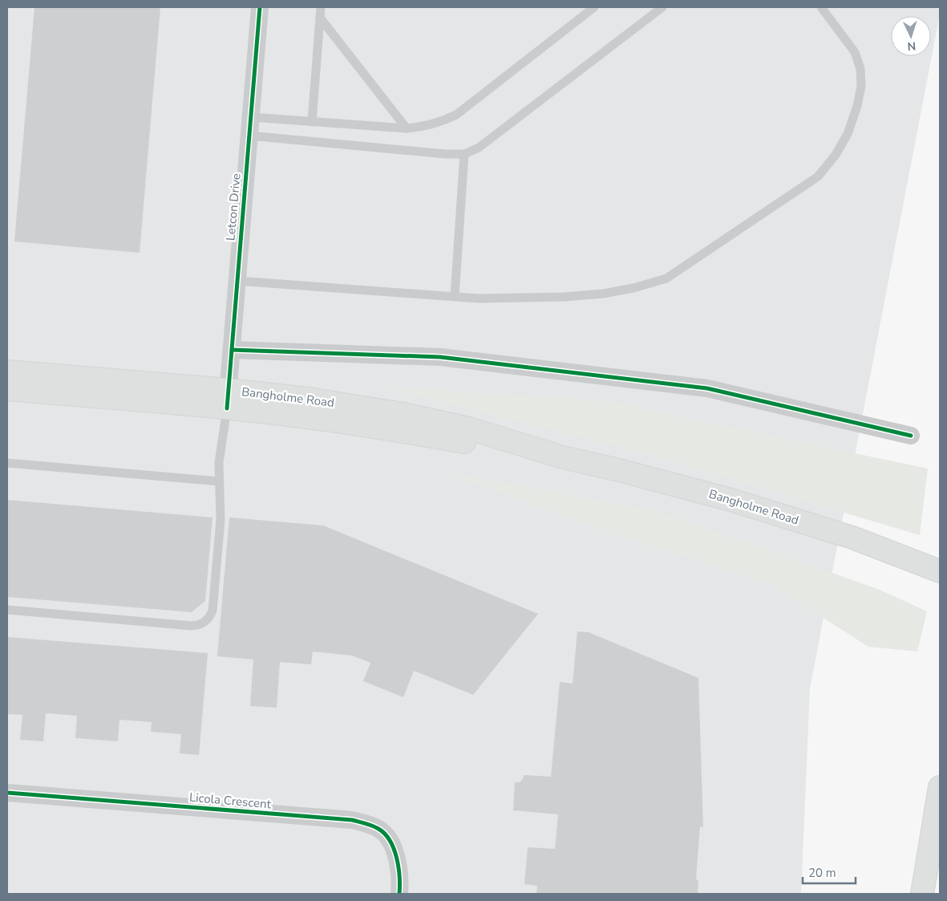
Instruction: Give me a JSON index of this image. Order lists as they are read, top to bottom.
{
  "streets": {
    "main road": ["Bangholme Road"],
    "street": ["Letcon Drive", "Licola Crescent"]
  },
  "crossings": [
    ["Letcon Drive", "Bangholme Road"]
  ],
  "scale_bar": "20 m",
  "north": "bottom"
}
